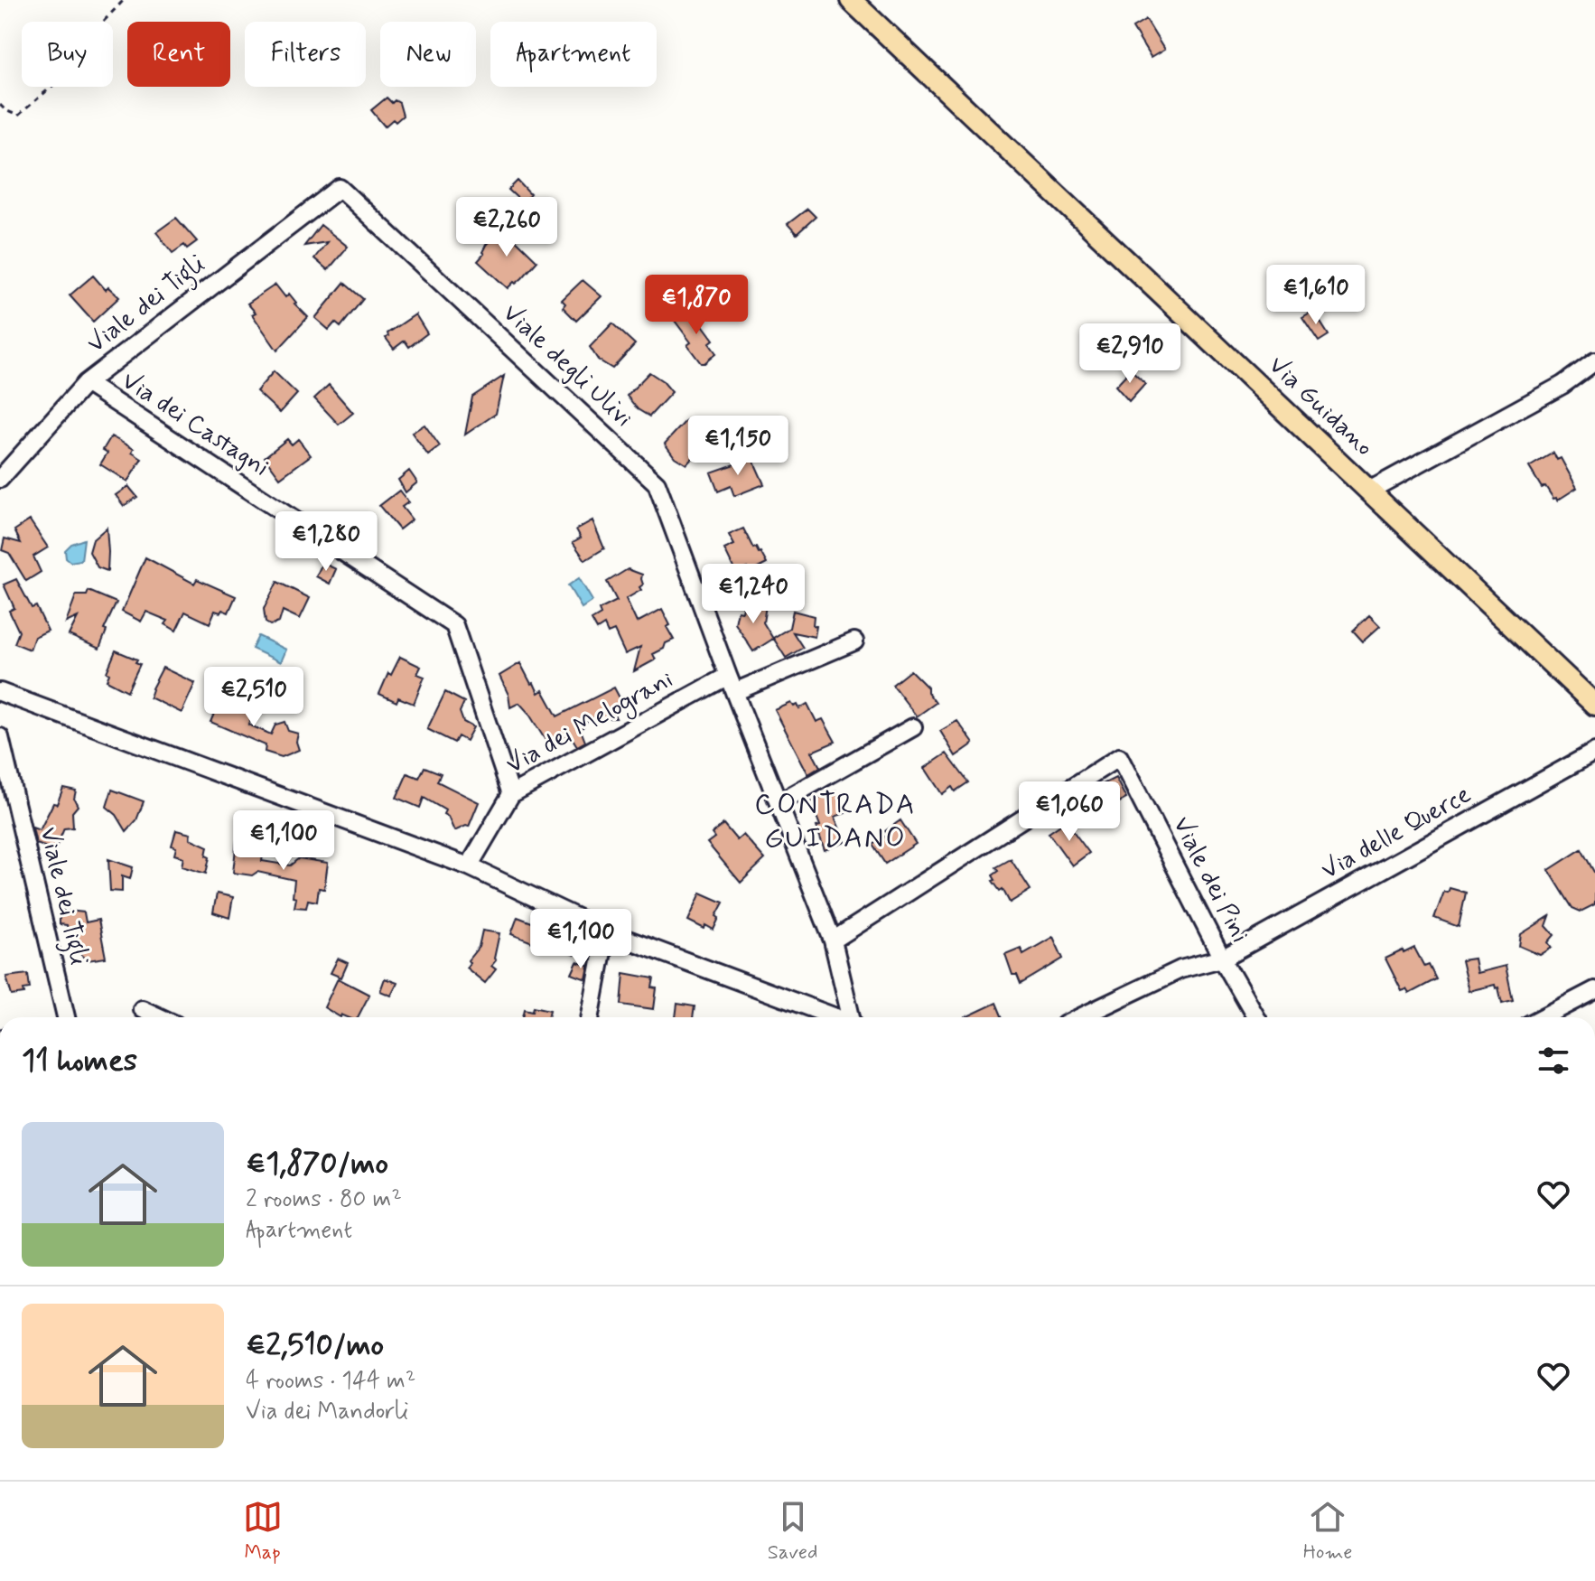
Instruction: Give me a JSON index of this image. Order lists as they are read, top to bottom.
{
  "streets": {
    "main road": ["Via Guidano"],
    "street": [
      "Viale dei Tigli",
      "Viale degli Ulivi",
      "Via dei Castagni",
      "Via dei Melograni",
      "Via delle Querce",
      "Viale dei Pini"
    ]
  },
  "crossings": [
    ["Viale dei Tigli", "Viale degli Ulivi"],
    ["Viale dei Tigli", "Via dei Castagni"],
    ["Viale degli Ulivi", "Via dei Melograni"],
    ["Viale degli Ulivi", "Viale dei Pini"],
    ["Via dei Castagni", "Via dei Melograni"],
    ["Via delle Querce", "Viale dei Pini"]
  ],
  "districts": ["CONTRADA GUIDANO"],
  "page": {
    "chip": [
      "Buy",
      "Rent",
      "Filters",
      "New",
      "Apartment"
    ],
    "price": [
      "€2,260",
      "€1,610",
      "€1,870",
      "€2,910",
      "€1,150",
      "€1,280",
      "€1,240",
      "€2,510",
      "€1,060",
      "€1,100",
      "€1,100"
    ],
    "heading": "11 homes",
    "list": [
      {
        "name": "€1,870/mo",
        "note": "2 rooms · 80 m² · Apartment"
      },
      {
        "name": "€2,510/mo",
        "note": "4 rooms · 144 m² · Via dei Mandorli"
      }
    ],
    "tabs": ["Map", "Saved", "Home"]
  }
}
